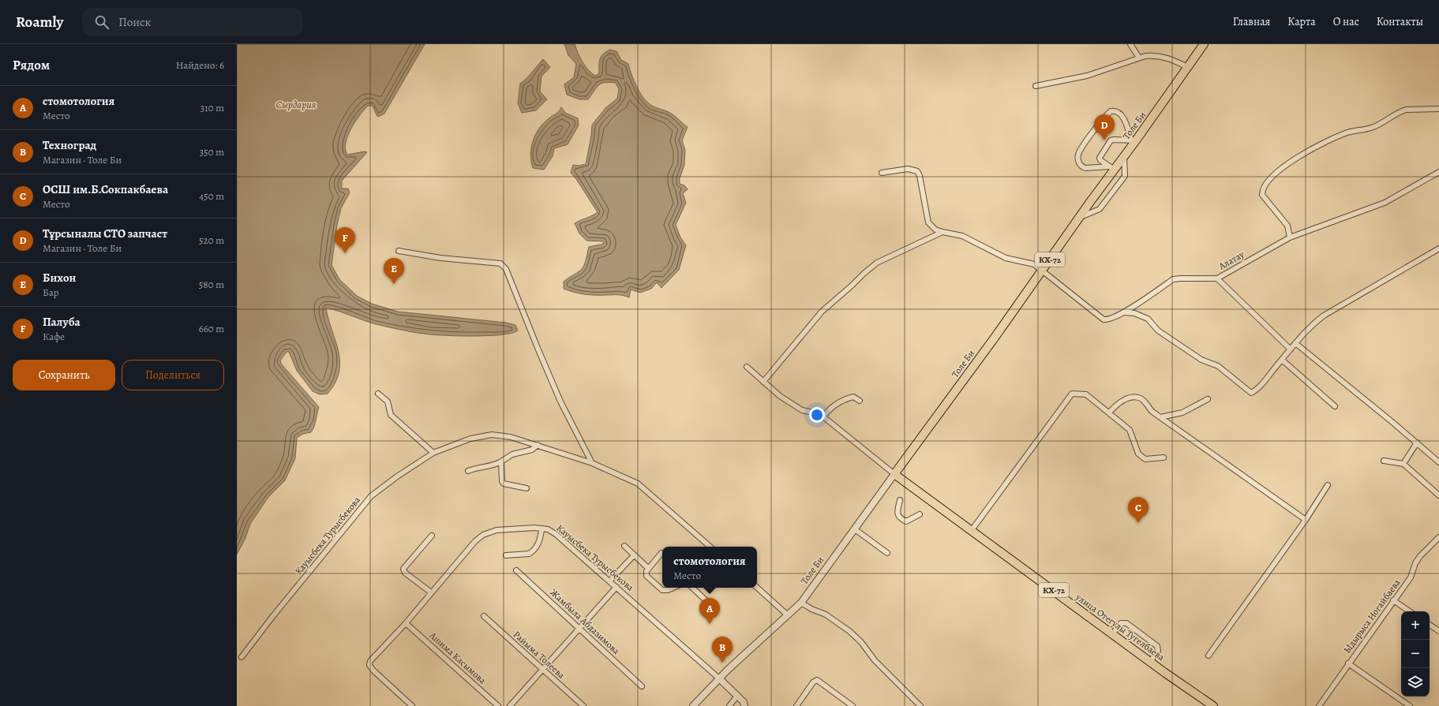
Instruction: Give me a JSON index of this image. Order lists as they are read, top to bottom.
{
  "streets": {
    "main road": ["Толе Би", "КХ-72", "улица Отегулы Тугелбаева"],
    "street": [
      "Алатау",
      "Кауысбека Турысбекова",
      "Ыдырыса Ногайбаева",
      "Жамбыла Абдазимова",
      "Райыма Толеева",
      "Ашима Касымова"
    ]
  },
  "crossings": [
    ["Толе Би", "Алатау"],
    ["Толе Би", "Кауысбека Турысбекова"],
    ["Толе Би", "улица Отегулы Тугелбаева"],
    ["Кауысбека Турысбекова", "Ашима Касымова"]
  ],
  "water": ["Сырдария"],
  "page": {
    "header": "Roamly",
    "search": "Поиск",
    "nav": [
      "Главная",
      "Карта",
      "О нас",
      "Контакты"
    ],
    "heading": ["Рядом", "Найдено: 6"],
    "list": [
      {
        "mark": "A",
        "name": "стомотология",
        "note": "Место",
        "value": "310 m"
      },
      {
        "mark": "B",
        "name": "Техноград",
        "note": "Магазин · Толе Би",
        "value": "350 m"
      },
      {
        "mark": "C",
        "name": "ОСШ им.Б.Сокпакбаева",
        "note": "Место",
        "value": "450 m"
      },
      {
        "mark": "D",
        "name": "Тұрсыналы СТО запчаст",
        "note": "Магазин · Толе Би",
        "value": "520 m"
      },
      {
        "mark": "E",
        "name": "Бихон",
        "note": "Бар",
        "value": "580 m"
      },
      {
        "mark": "F",
        "name": "Палуба",
        "note": "Кафе",
        "value": "660 m"
      }
    ],
    "pins": [
      "D",
      "F",
      "E",
      "C",
      "A",
      "B"
    ],
    "buttons": ["Сохранить", "Поделиться"],
    "popup": ["стомотология", "Место"],
    "map_buttons": ["+", "−"]
  }
}
